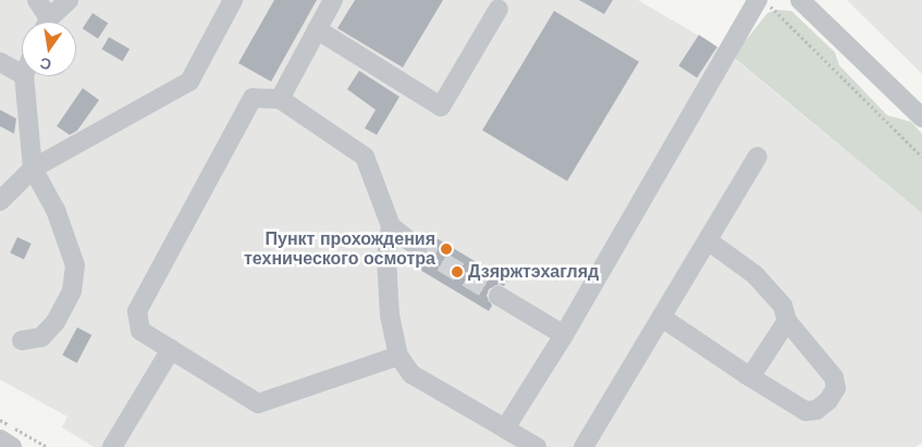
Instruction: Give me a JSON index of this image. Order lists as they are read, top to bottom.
{
  "places": ["Пункт прохождения технического осмотра", "Дзяржтэхагляд"],
  "north": "bottom"
}
